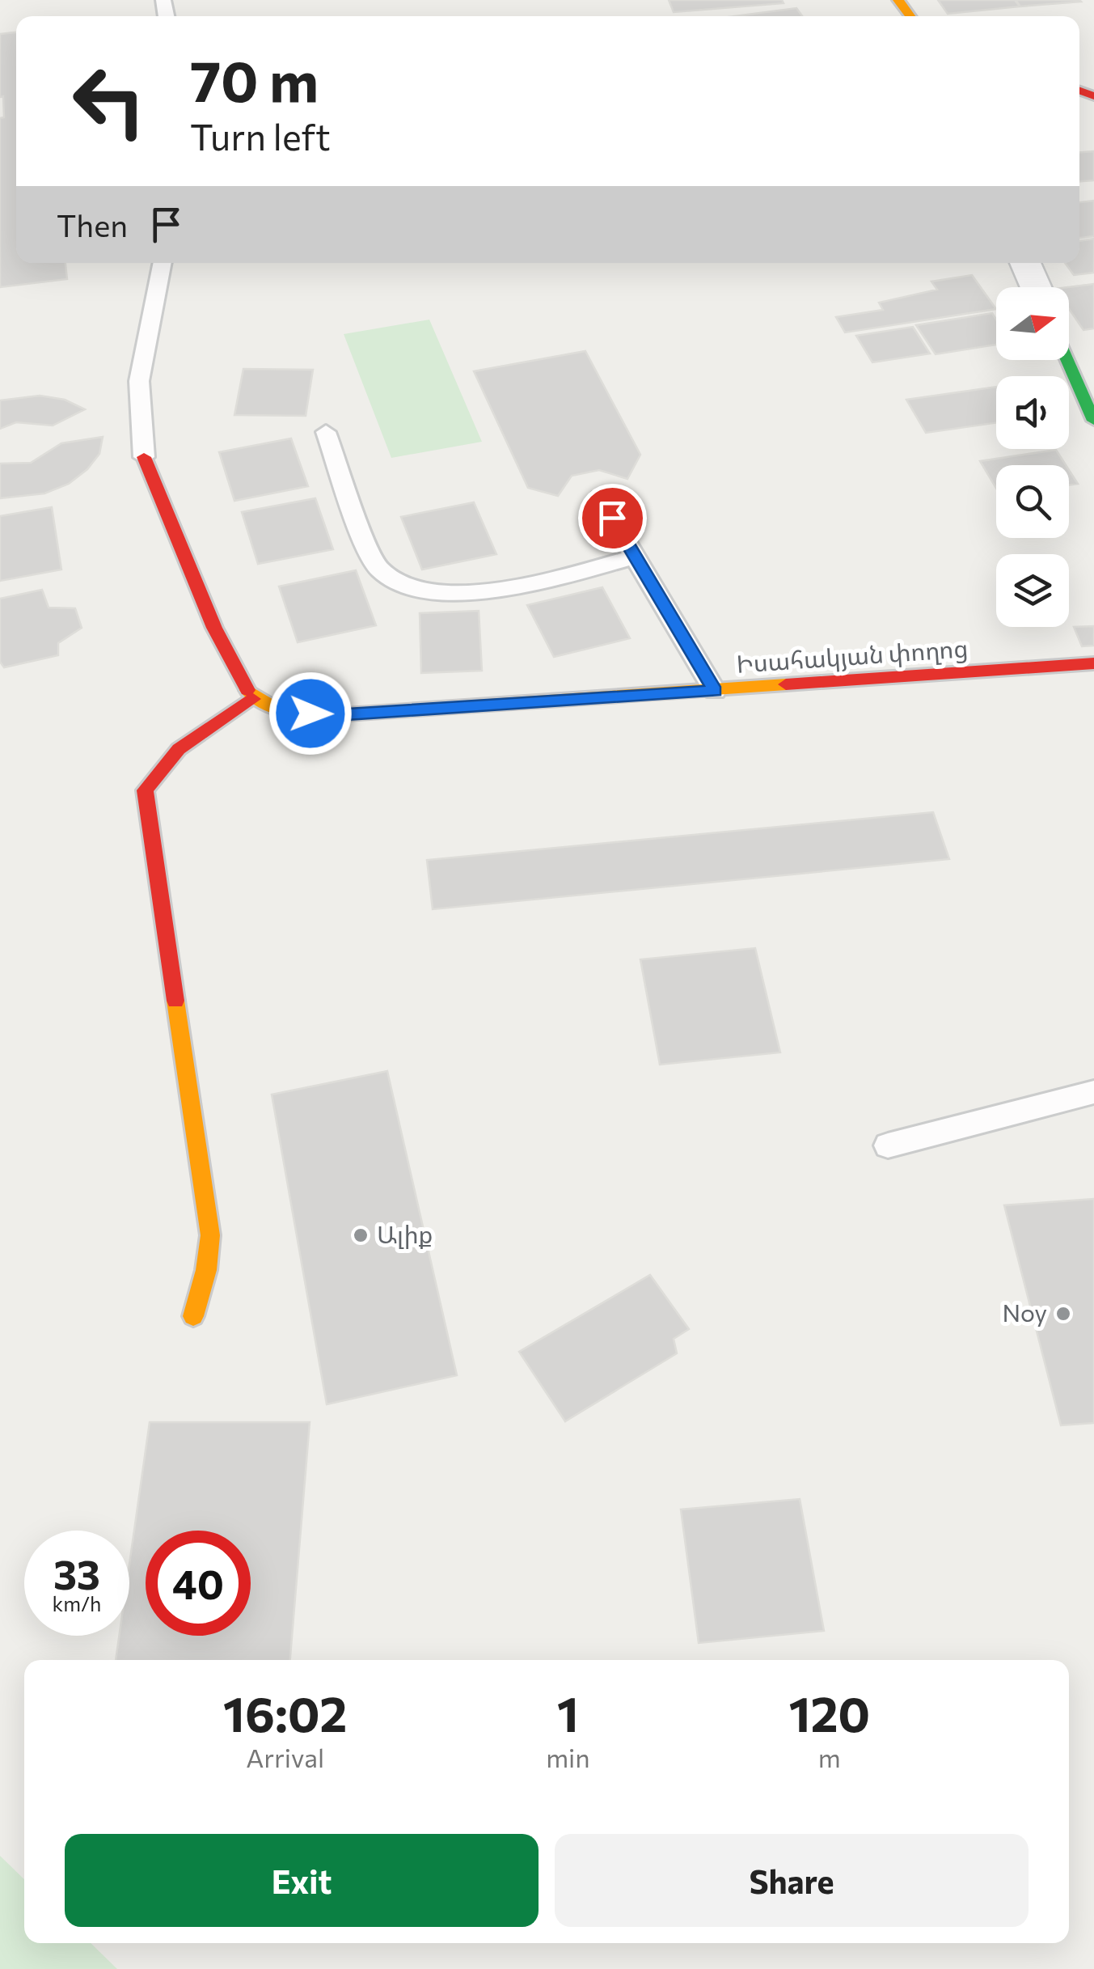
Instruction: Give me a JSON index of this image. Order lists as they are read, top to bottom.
{
  "streets": {
    "street": ["Իսահակյան փողոց"]
  },
  "places": ["Ալիք", "Noy"],
  "north": "right",
  "page": {
    "turn": ["70 m", "Turn left"],
    "then": "Then",
    "speed": "33 km/h",
    "limit": "40",
    "eta": [
      "16:02",
      "Arrival",
      "1",
      "min",
      "120",
      "m"
    ],
    "buttons": ["Exit", "Share"]
  }
}
